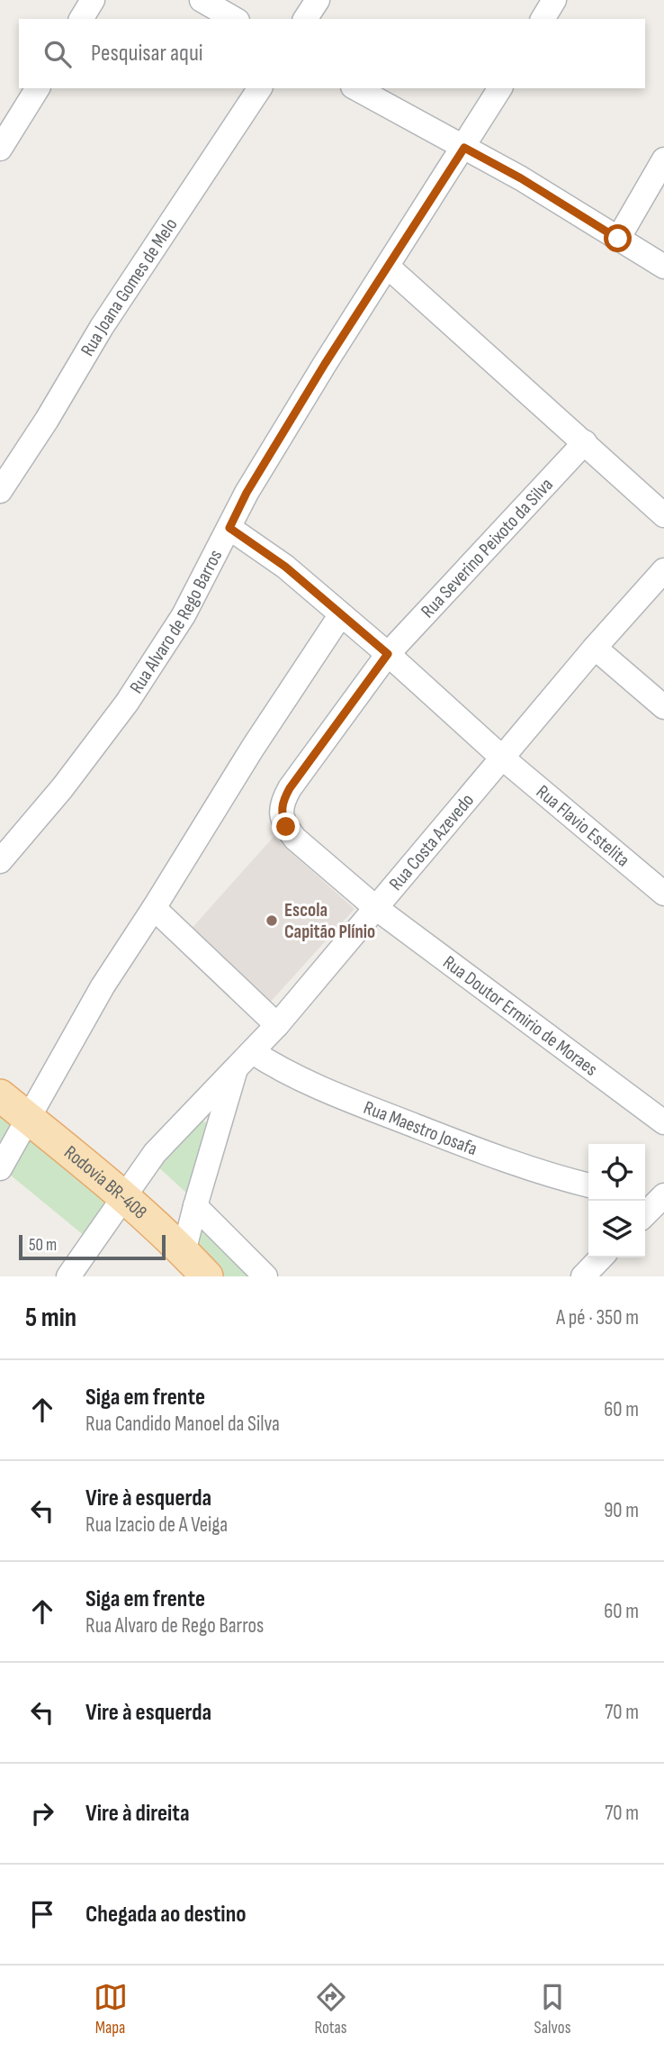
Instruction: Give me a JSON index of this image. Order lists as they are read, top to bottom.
{
  "streets": {
    "main road": ["Rodovia BR-408"],
    "street": [
      "Rua Joana Gomes de Melo",
      "Rua Severino Peixoto da Silva",
      "Rua Alvaro de Rego Barros",
      "Rua Flavio Estelita",
      "Rua Costa Azevedo",
      "Rua Doutor Ermirio de Moraes",
      "Rua Maestro Josafa"
    ]
  },
  "crossings": [
    ["Rua Severino Peixoto da Silva", "Rua Flavio Estelita"],
    ["Rua Severino Peixoto da Silva", "Rua Costa Azevedo"],
    ["Rua Severino Peixoto da Silva", "Rua Doutor Ermirio de Moraes"],
    ["Rua Alvaro de Rego Barros", "Rua Flavio Estelita"],
    ["Rua Flavio Estelita", "Rua Costa Azevedo"],
    ["Rua Costa Azevedo", "Rua Doutor Ermirio de Moraes"],
    ["Rua Costa Azevedo", "Rua Maestro Josafa"],
    ["Rua Costa Azevedo", "Rodovia BR-408"]
  ],
  "places": ["Escola Capitão Plínio"],
  "scale_bar": "50 m",
  "page": {
    "search": "Pesquisar aqui",
    "scale": "50 m",
    "heading": ["5 min", "A pé · 350 m"],
    "list": [
      ["Siga em frente", "Rua Candido Manoel da Silva", "60 m"],
      ["Vire à esquerda", "Rua Izacio de A Veiga", "90 m"],
      ["Siga em frente", "Rua Alvaro de Rego Barros", "60 m"],
      ["Vire à esquerda", "70 m"],
      ["Vire à direita", "70 m"],
      "Chegada ao destino"
    ],
    "nav": ["Mapa", "Rotas", "Salvos"]
  }
}
